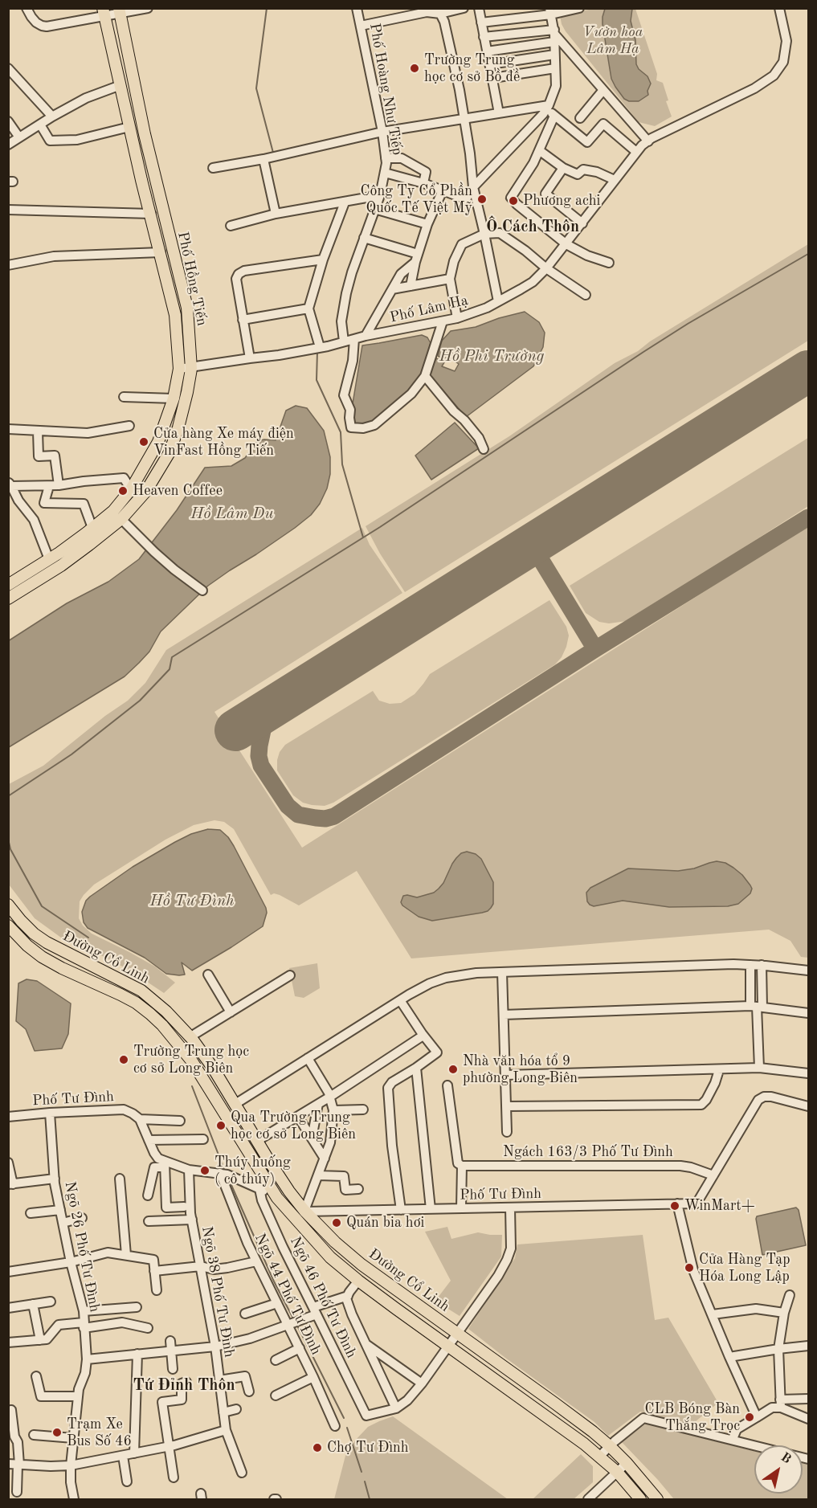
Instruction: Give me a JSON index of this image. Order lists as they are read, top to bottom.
{
  "streets": {
    "main road": ["Phố Hồng Tiến", "Đường Cổ Linh"],
    "street": [
      "Phố Hoàng Như Tiếp",
      "Phố Lâm Hạ",
      "Phố Tư Đình",
      "Ngách 163/3 Phố Tư Đình",
      "Ngõ 26 Phố Tư Đình",
      "Ngõ 38 Phố Tư Đình",
      "Ngõ 44 Phố Tư Đình",
      "Ngõ 46 Phố Tư Đình"
    ]
  },
  "crossings": [
    ["Phố Hoàng Như Tiếp", "Phố Lâm Hạ"],
    ["Phố Hồng Tiến", "Phố Lâm Hạ"],
    ["Đường Cổ Linh", "Phố Tư Đình"],
    ["Phố Tư Đình", "Ngách 163/3 Phố Tư Đình"],
    ["Phố Tư Đình", "Ngõ 26 Phố Tư Đình"]
  ],
  "districts": ["Ô Cách Thôn", "Tứ Đỉnh Thôn"],
  "water": ["Hồ Phi Trường", "Hồ Lâm Du", "Hồ Tư Đình"],
  "parks": ["Vườn hoa Lâm Hạ"],
  "places": [
    "Trường Trung học cơ sở Bồ đề",
    "Công Ty Cổ Phần Quốc Tế Việt Mỹ",
    "Phương achi",
    "Cửa hàng Xe máy điện VinFast Hồng Tiến",
    "Heaven Coffee",
    "Trường Trung học cơ sở Long Biên",
    "Nhà văn hóa tổ 9 phường Long Biên",
    "Qua Trường Trung học cơ sở Long Biên",
    "Thúy huống ( cô thúy)",
    "WinMart+",
    "Quán bia hơi",
    "Cửa Hàng Tạp Hóa Long Lập",
    "CLB Bóng Bàn Thắng Trọc",
    "Trạm Xe Bus Số 46",
    "Chợ Tư Đình"
  ],
  "north": "top right"
}
